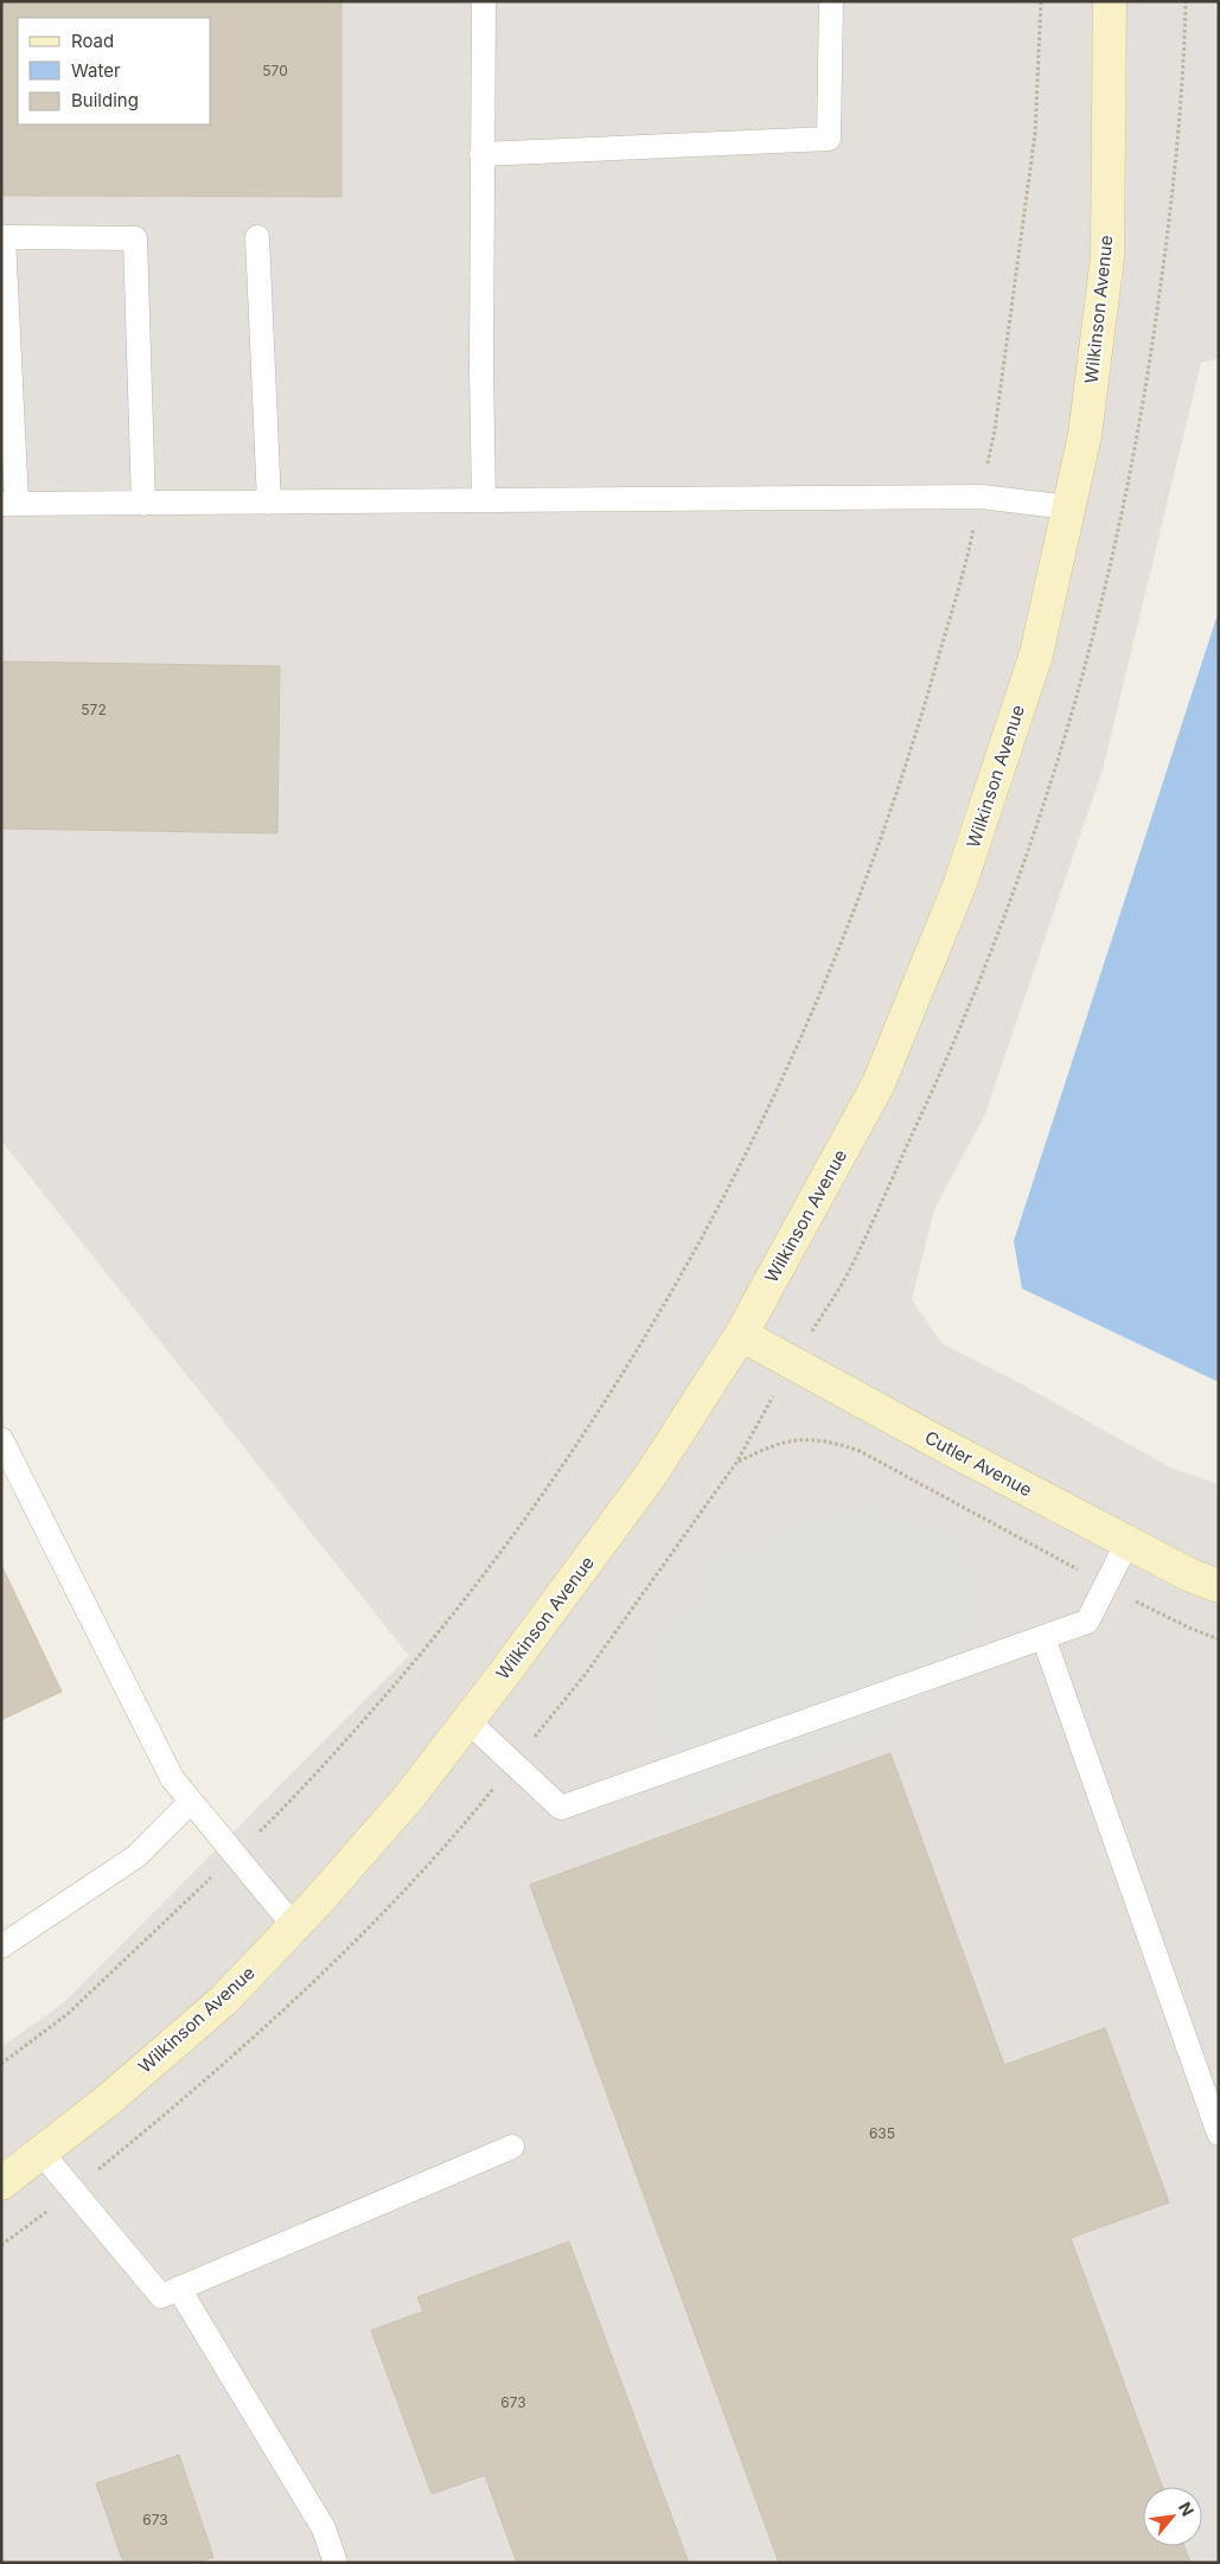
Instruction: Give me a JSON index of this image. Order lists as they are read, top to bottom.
{
  "streets": {
    "street": ["Wilkinson Avenue", "Cutler Avenue"]
  },
  "crossings": [
    ["Wilkinson Avenue", "Cutler Avenue"]
  ],
  "house_numbers": [
    "570",
    "572",
    "635",
    "673",
    "673"
  ],
  "legend": ["Road", "Water", "Building"],
  "north": "top right"
}
